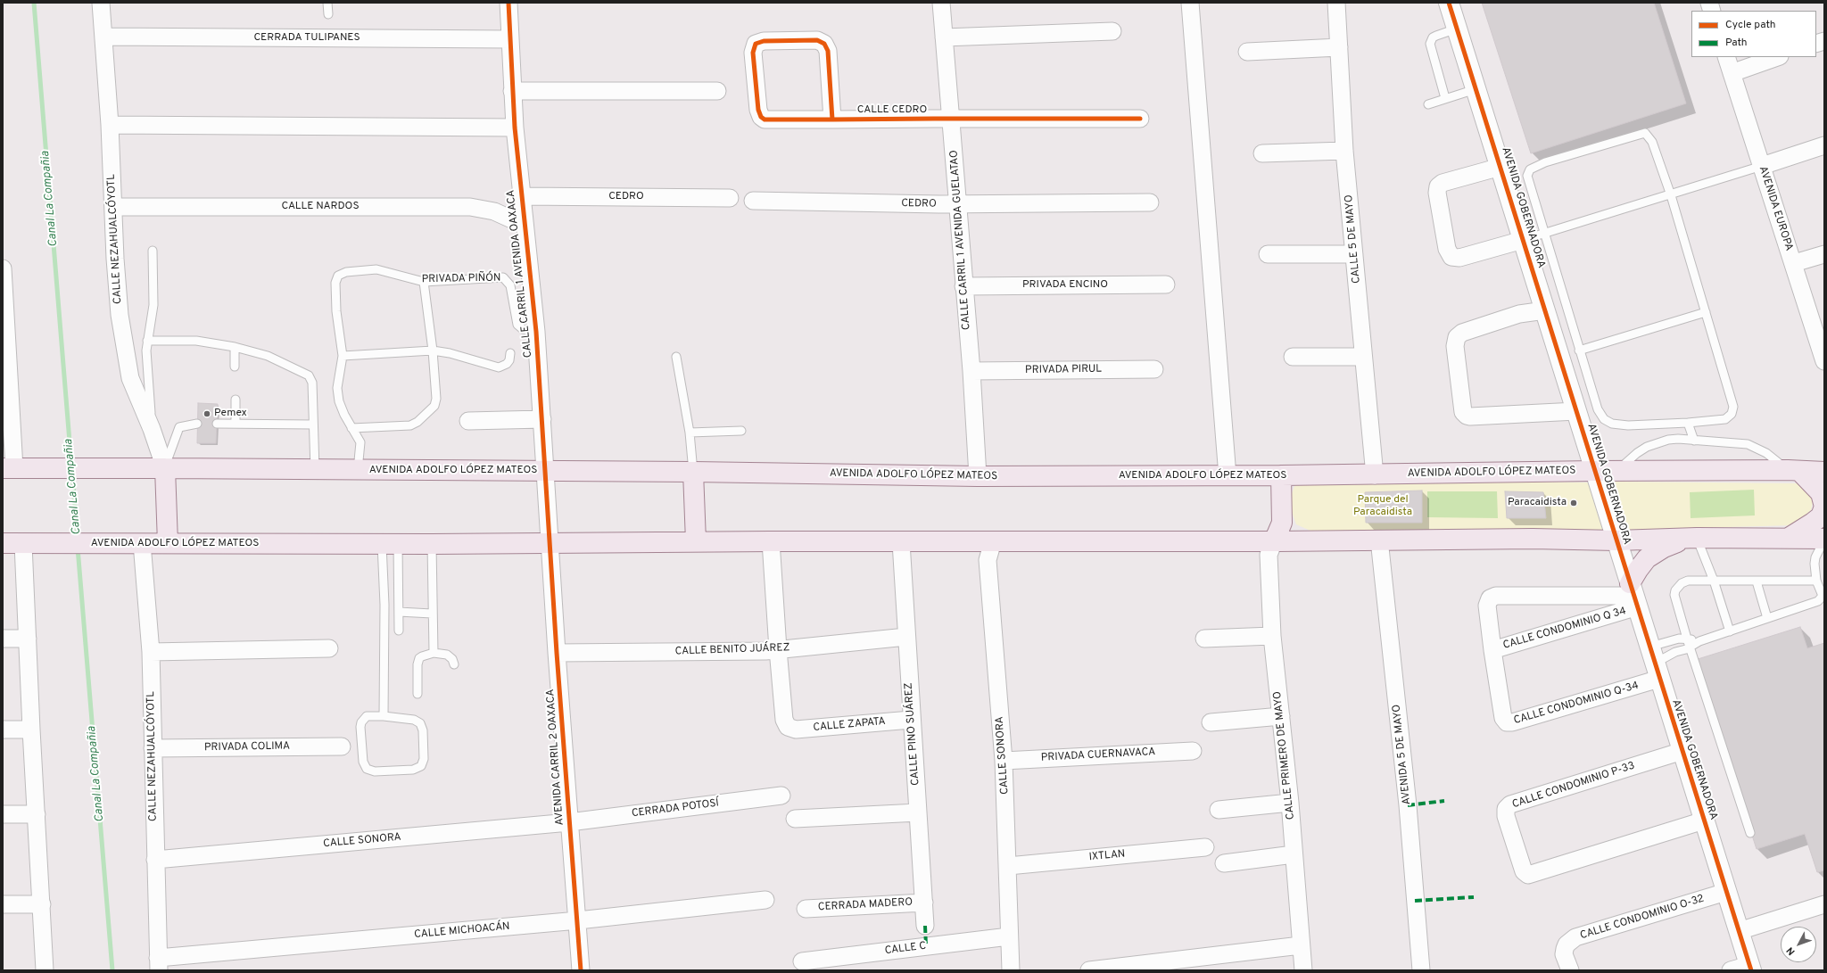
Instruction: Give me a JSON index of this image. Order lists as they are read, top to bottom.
{
  "streets": {
    "main road": ["AVENIDA ADOLFO LÓPEZ MATEOS"],
    "street": [
      "CERRADA TULIPANES",
      "CALLE CEDRO",
      "CEDRO",
      "CALLE NARDOS",
      "AVENIDA GOBERNADORA",
      "AVENIDA EUROPA",
      "CALLE NEZAHUALCÓYOTL",
      "CALLE 5 DE MAYO",
      "CALLE CARRIL 1 AVENIDA GUELATAO",
      "CALLE CARRIL 1 AVENIDA OAXACA",
      "PRIVADA ENCINO",
      "PRIVADA PIRUL",
      "CALLE CONDOMINIO Q 34",
      "CALLE BENITO JUÁREZ",
      "CALLE CONDOMINIO Q-34",
      "CALLE ZAPATA",
      "CALLE PINO SUÁREZ",
      "PRIVADA COLIMA",
      "AVENIDA 5 DE MAYO",
      "CALLE SONORA",
      "PRIVADA CUERNAVACA",
      "CALLE PRIMERO DE MAYO",
      "AVENIDA CARRIL 2 OAXACA",
      "CALLE CONDOMINIO P-33",
      "CERRADA POTOSÍ",
      "IXTLAN",
      "CERRADA MADERO",
      "CALLE CONDOMINIO O-32",
      "CALLE MICHOACÁN",
      "CALLE C"
    ],
    "lane": ["PRIVADA PIÑÓN"]
  },
  "crossings": [
    ["CERRADA TULIPANES", "CALLE NEZAHUALCÓYOTL"],
    ["CERRADA TULIPANES", "CALLE CARRIL 1 AVENIDA OAXACA"],
    ["CALLE CEDRO", "CALLE CARRIL 1 AVENIDA GUELATAO"],
    ["CEDRO", "CALLE CARRIL 1 AVENIDA GUELATAO"],
    ["CEDRO", "CALLE CARRIL 1 AVENIDA OAXACA"],
    ["CALLE NARDOS", "CALLE NEZAHUALCÓYOTL"],
    ["CALLE NARDOS", "CALLE CARRIL 1 AVENIDA OAXACA"],
    ["AVENIDA GOBERNADORA", "AVENIDA ADOLFO LÓPEZ MATEOS"],
    ["AVENIDA GOBERNADORA", "CALLE CONDOMINIO Q 34"],
    ["AVENIDA GOBERNADORA", "CALLE CONDOMINIO Q-34"],
    ["AVENIDA GOBERNADORA", "CALLE CONDOMINIO P-33"],
    ["AVENIDA GOBERNADORA", "CALLE CONDOMINIO O-32"],
    ["CALLE NEZAHUALCÓYOTL", "AVENIDA ADOLFO LÓPEZ MATEOS"],
    ["CALLE NEZAHUALCÓYOTL", "PRIVADA COLIMA"],
    ["CALLE NEZAHUALCÓYOTL", "CALLE SONORA"],
    ["CALLE NEZAHUALCÓYOTL", "CALLE MICHOACÁN"],
    ["CALLE 5 DE MAYO", "AVENIDA ADOLFO LÓPEZ MATEOS"],
    ["CALLE CARRIL 1 AVENIDA GUELATAO", "PRIVADA ENCINO"],
    ["CALLE CARRIL 1 AVENIDA GUELATAO", "PRIVADA PIRUL"],
    ["CALLE CARRIL 1 AVENIDA GUELATAO", "AVENIDA ADOLFO LÓPEZ MATEOS"],
    ["CALLE CARRIL 1 AVENIDA OAXACA", "PRIVADA PIÑÓN"],
    ["CALLE CARRIL 1 AVENIDA OAXACA", "AVENIDA ADOLFO LÓPEZ MATEOS"],
    ["CALLE CARRIL 1 AVENIDA OAXACA", "AVENIDA CARRIL 2 OAXACA"],
    ["PRIVADA PIÑÓN", "AVENIDA ADOLFO LÓPEZ MATEOS"],
    ["AVENIDA ADOLFO LÓPEZ MATEOS", "CALLE PINO SUÁREZ"],
    ["AVENIDA ADOLFO LÓPEZ MATEOS", "AVENIDA 5 DE MAYO"],
    ["AVENIDA ADOLFO LÓPEZ MATEOS", "CALLE SONORA"],
    ["AVENIDA ADOLFO LÓPEZ MATEOS", "CALLE PRIMERO DE MAYO"],
    ["AVENIDA ADOLFO LÓPEZ MATEOS", "AVENIDA CARRIL 2 OAXACA"],
    ["CALLE CONDOMINIO Q 34", "CALLE CONDOMINIO Q-34"],
    ["CALLE BENITO JUÁREZ", "CALLE ZAPATA"],
    ["CALLE BENITO JUÁREZ", "CALLE PINO SUÁREZ"],
    ["CALLE BENITO JUÁREZ", "AVENIDA CARRIL 2 OAXACA"],
    ["CALLE ZAPATA", "CALLE PINO SUÁREZ"],
    ["CALLE PINO SUÁREZ", "CERRADA MADERO"],
    ["CALLE SONORA", "PRIVADA CUERNAVACA"],
    ["CALLE SONORA", "AVENIDA CARRIL 2 OAXACA"],
    ["CALLE SONORA", "CERRADA POTOSÍ"],
    ["CALLE SONORA", "IXTLAN"],
    ["CALLE SONORA", "CALLE C"],
    ["AVENIDA CARRIL 2 OAXACA", "CERRADA POTOSÍ"],
    ["AVENIDA CARRIL 2 OAXACA", "CALLE MICHOACÁN"]
  ],
  "water": ["Canal La Compañia"],
  "parks": ["Parque del Paracaidista"],
  "places": ["Pemex", "Paracaidista"],
  "legend": ["Cycle path", "Path"],
  "north": "bottom left"
}
